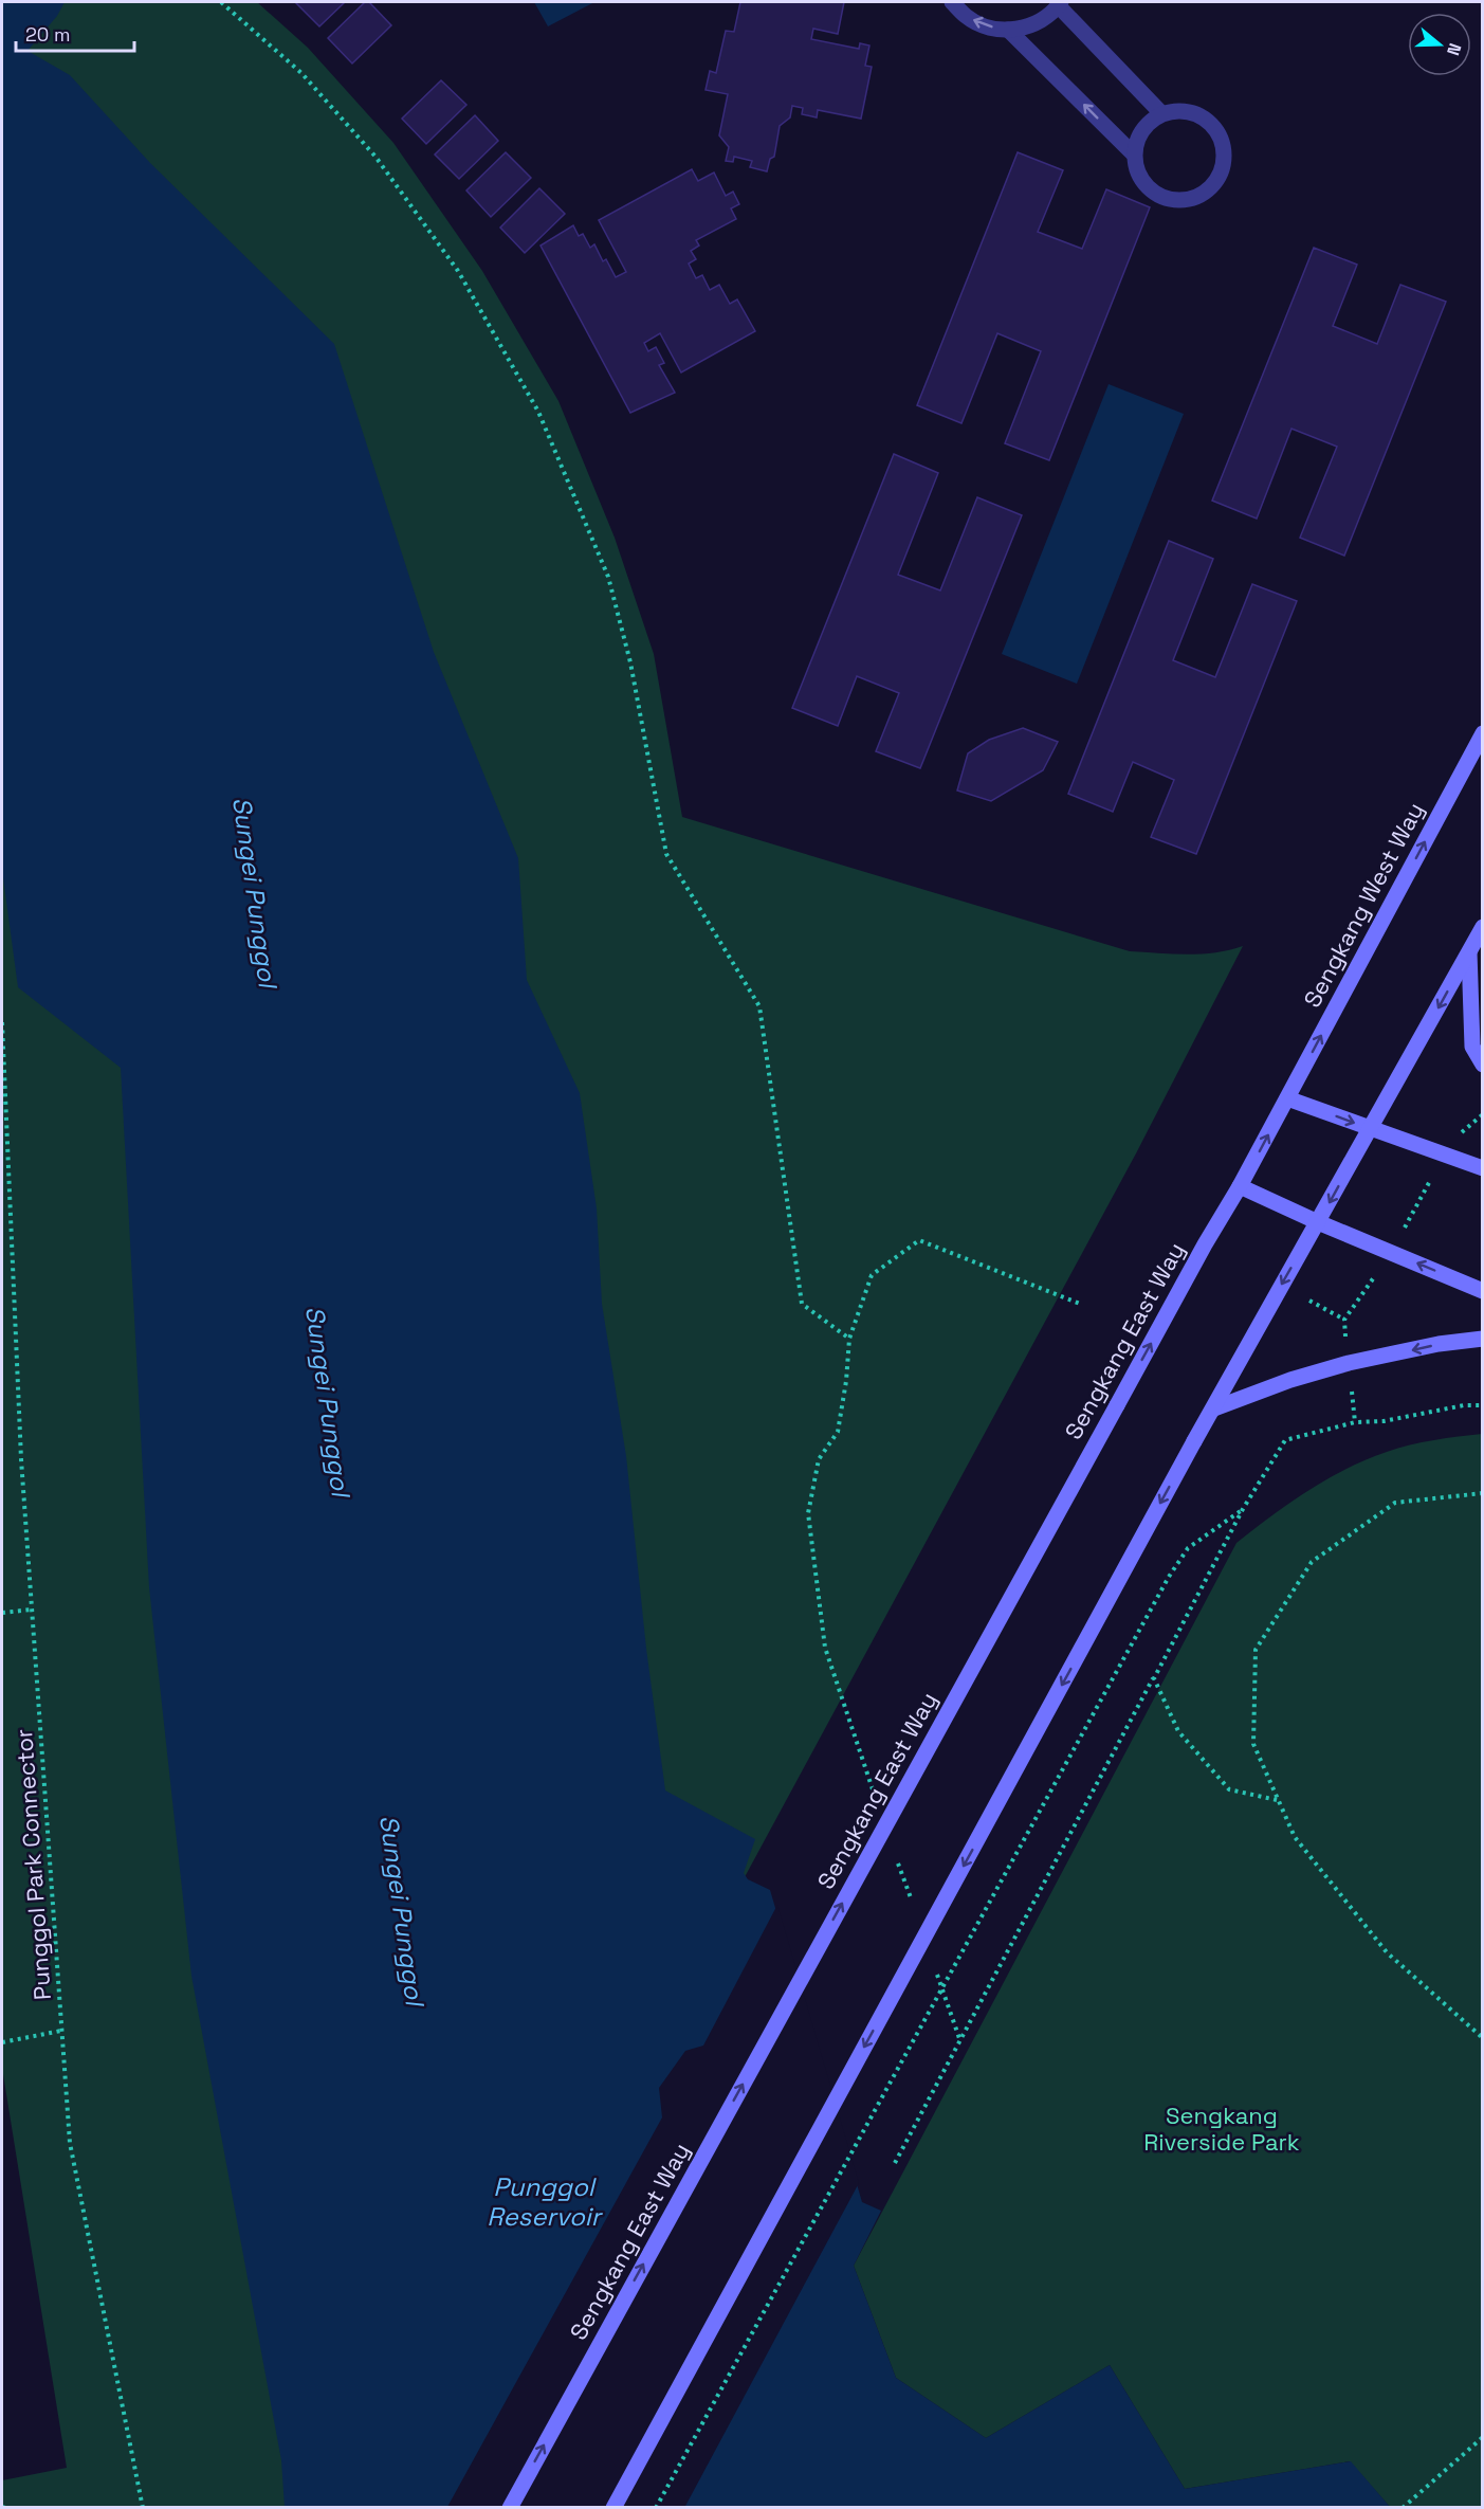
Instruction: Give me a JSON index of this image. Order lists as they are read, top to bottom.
{
  "streets": {
    "main road": ["Sengkang West Way", "Sengkang East Way"],
    "path": ["Punggol Park Connector"]
  },
  "crossings": [
    ["Sengkang West Way", "Sengkang East Way"]
  ],
  "water": ["Sungei Punggol", "Punggol Reservoir"],
  "parks": ["Sengkang Riverside Park"],
  "scale_bar": "20 m",
  "north": "right"
}
